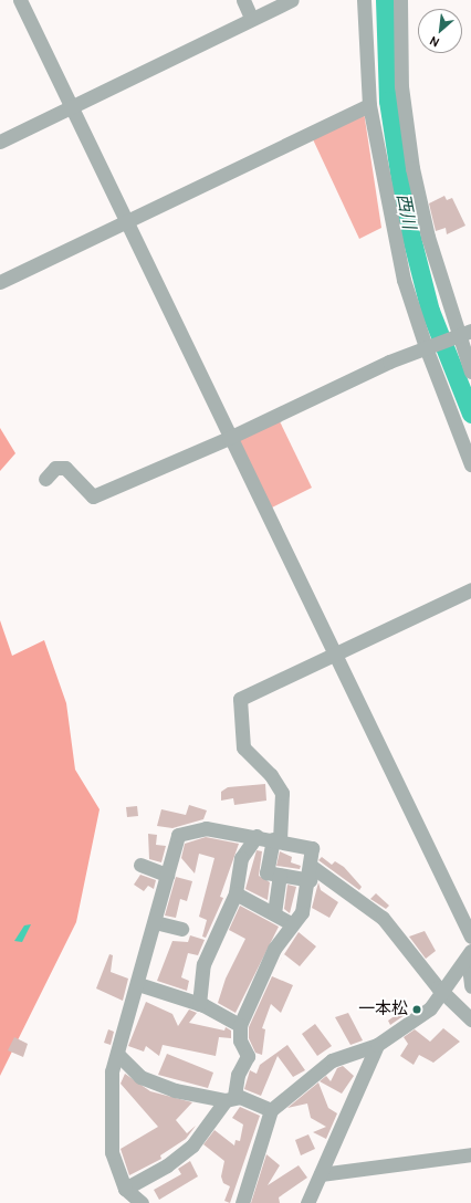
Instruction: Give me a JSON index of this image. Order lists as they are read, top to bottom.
{
  "water": ["西川"],
  "places": ["一本松"],
  "north": "bottom left"
}
